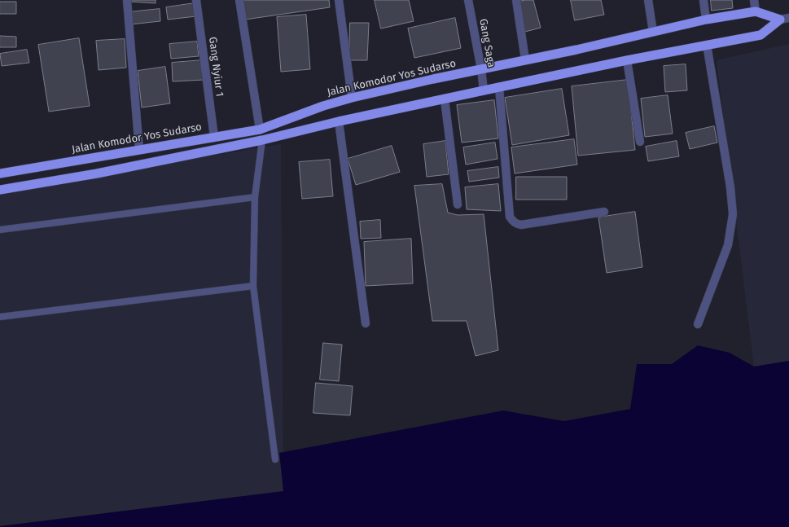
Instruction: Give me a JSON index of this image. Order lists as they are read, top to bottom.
{
  "streets": {
    "highway": ["Jalan Komodor Yos Sudarso"],
    "street": ["Gang Saga", "Gang Nyiur 1"]
  },
  "crossings": [
    ["Gang Saga", "Jalan Komodor Yos Sudarso"],
    ["Gang Nyiur 1", "Jalan Komodor Yos Sudarso"]
  ]
}
